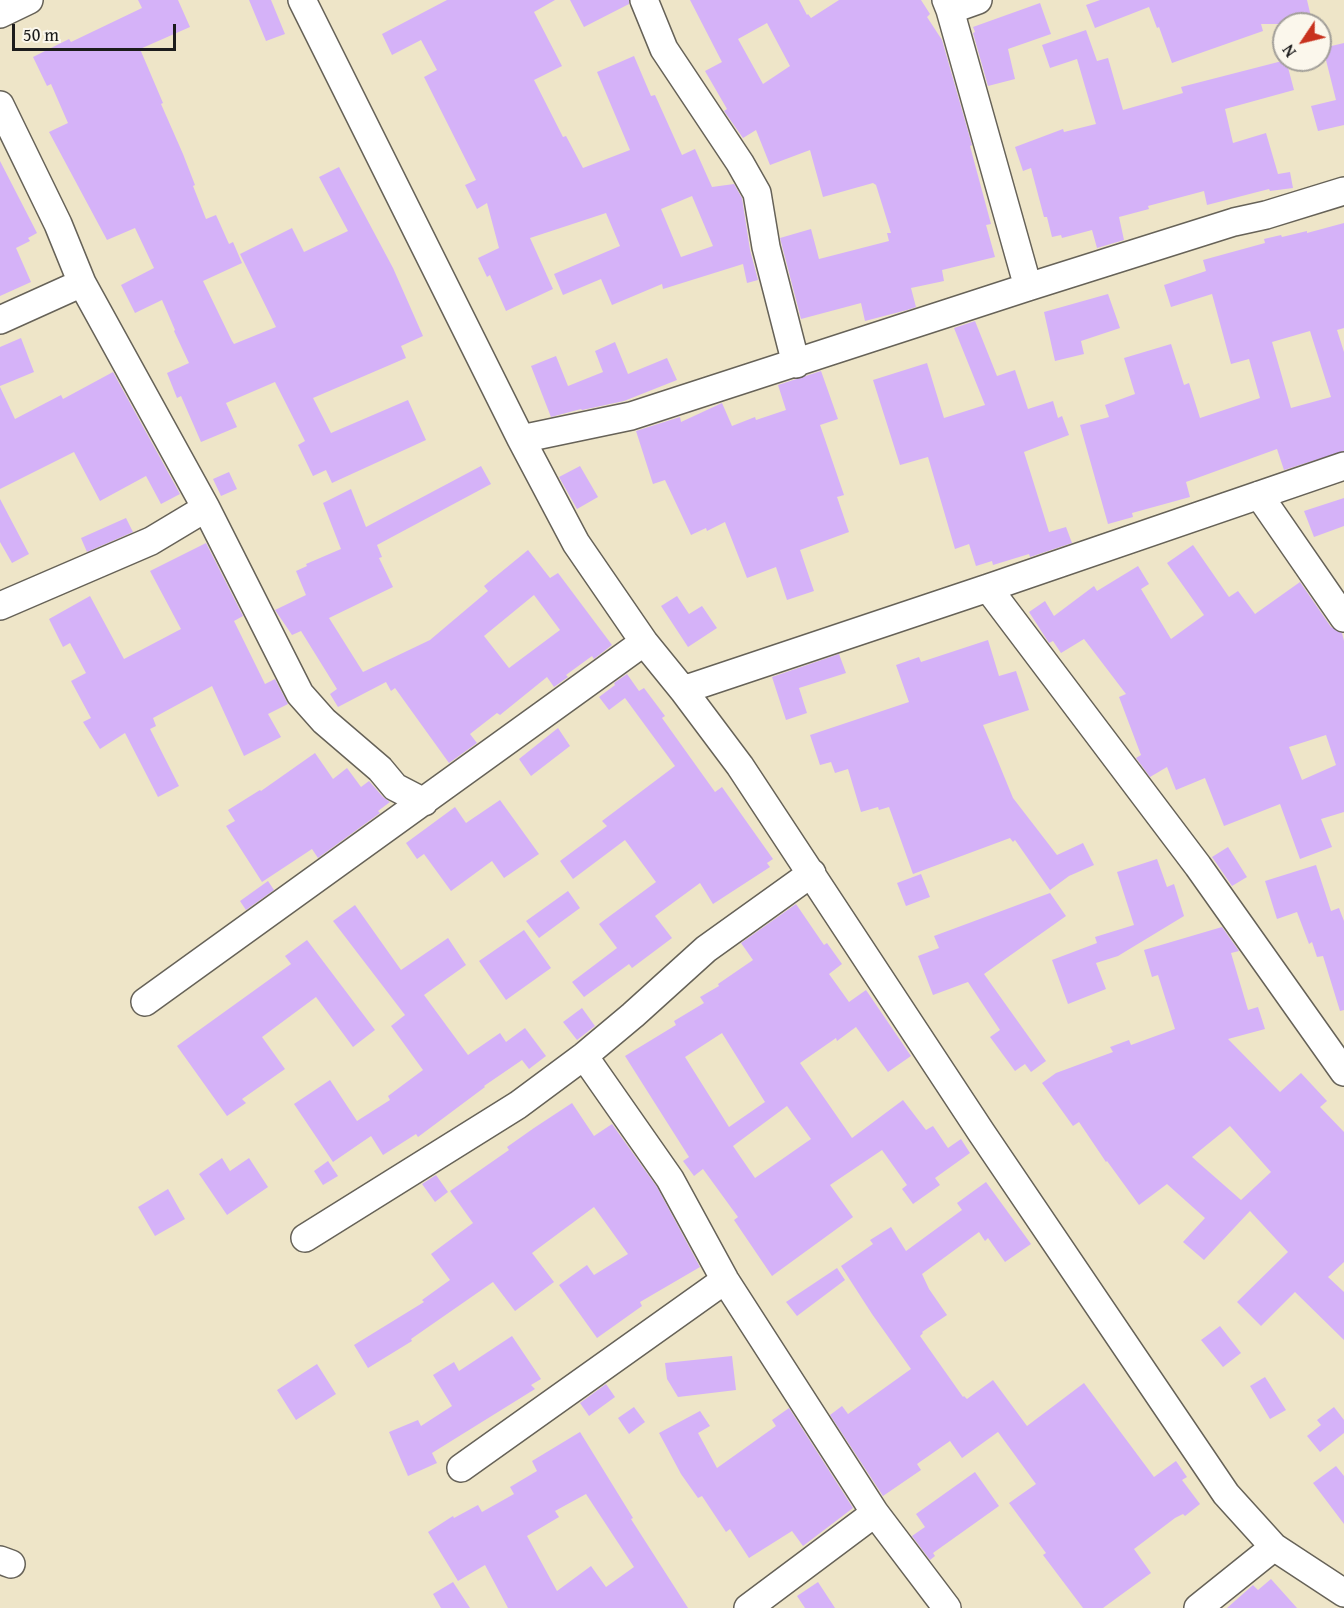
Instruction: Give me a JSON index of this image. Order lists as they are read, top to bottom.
{
  "scale_bar": "50 m",
  "north": "bottom left"
}
